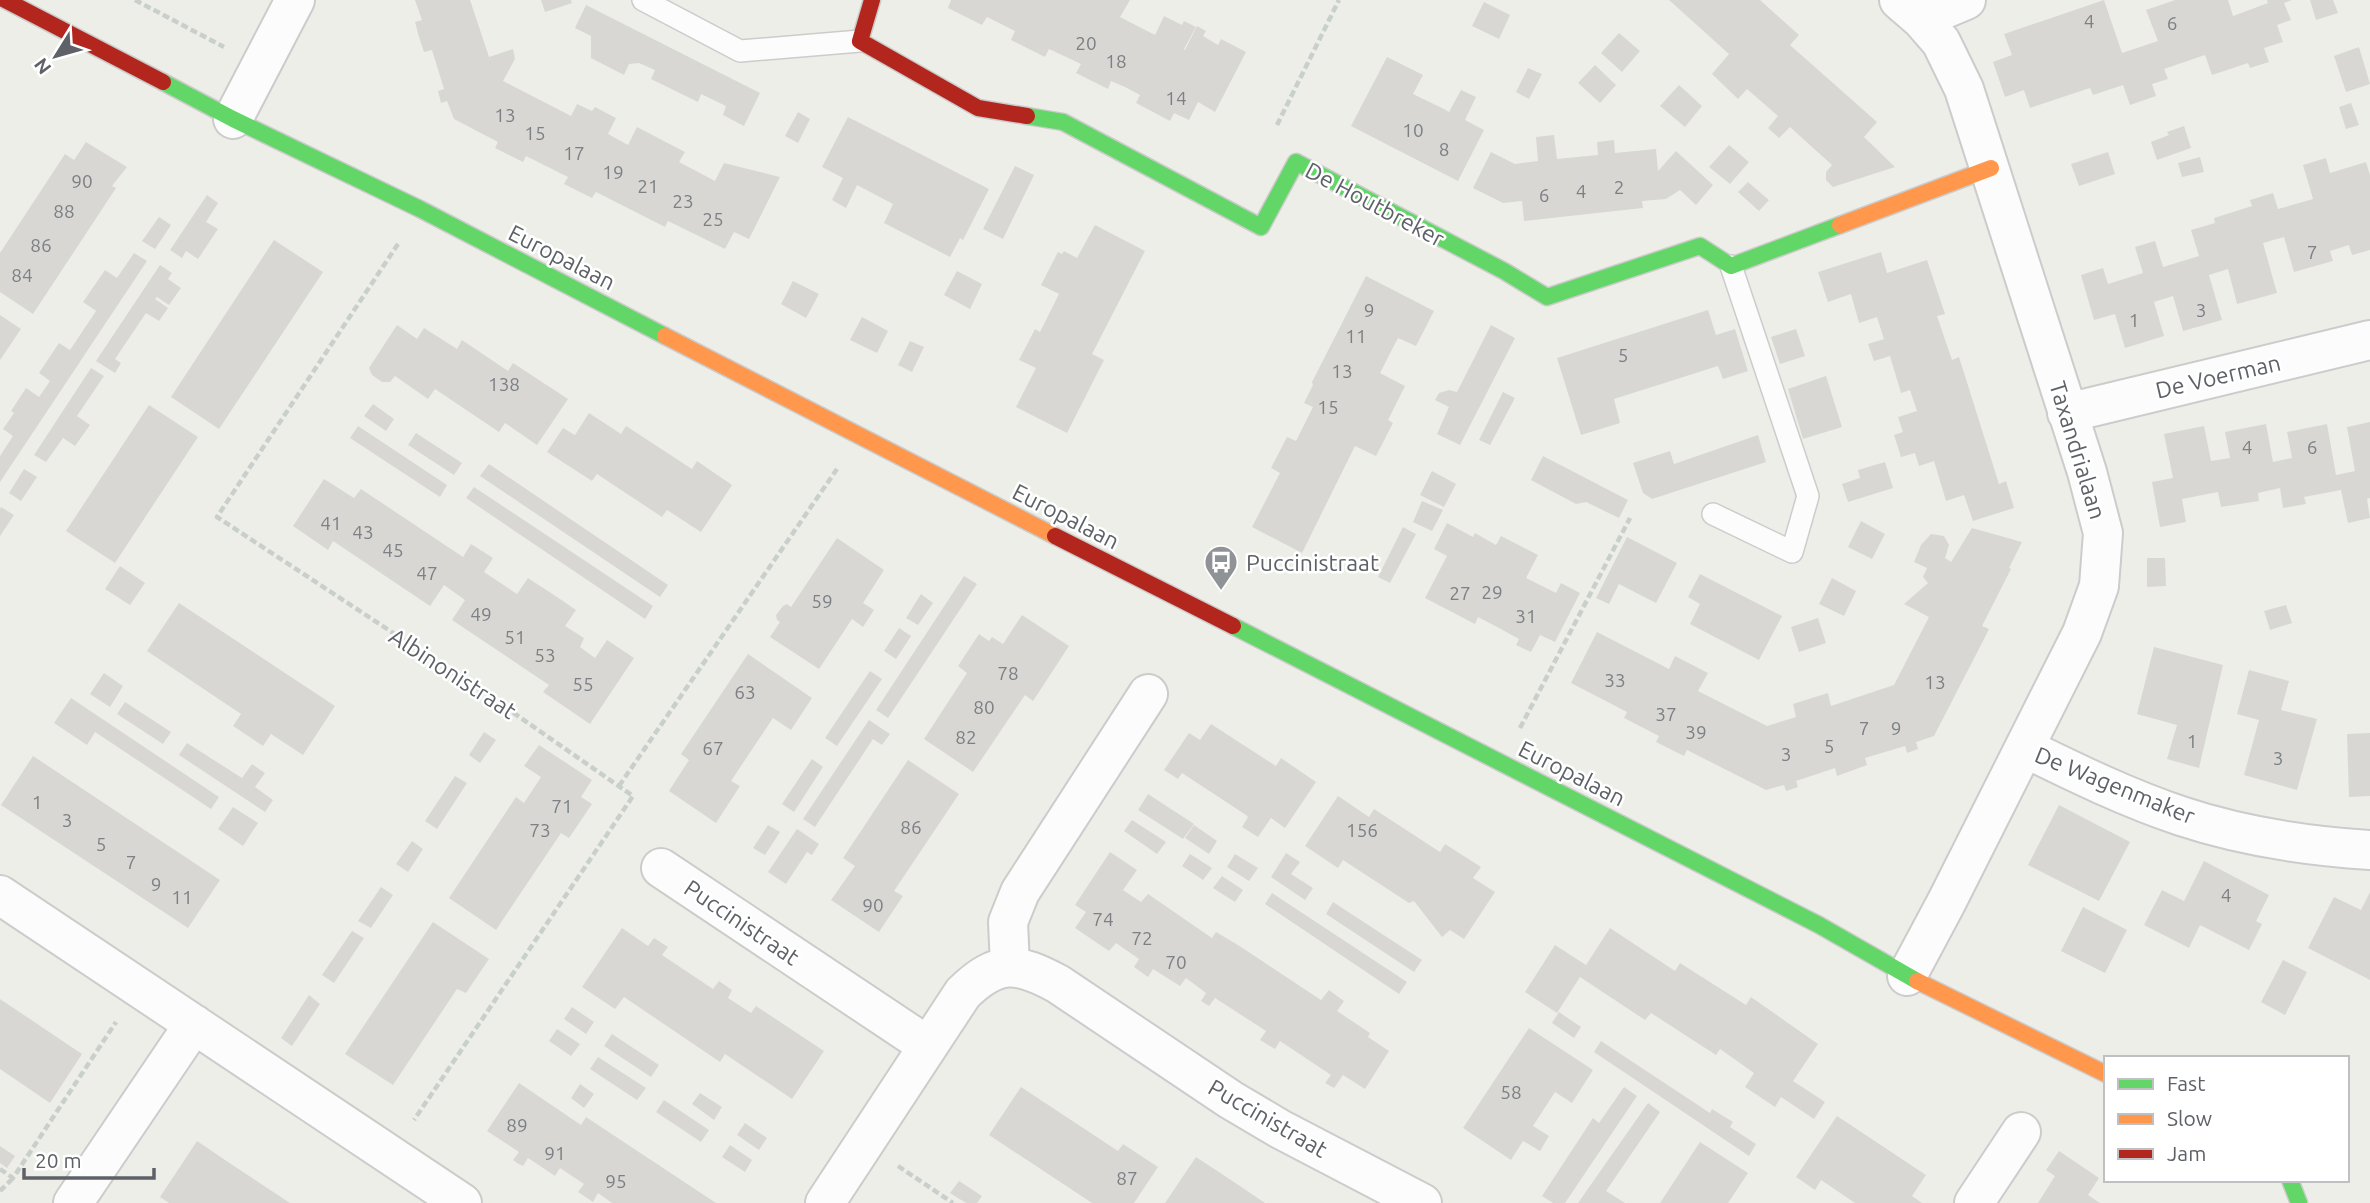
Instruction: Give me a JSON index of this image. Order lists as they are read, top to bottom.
{
  "streets": {
    "street": [
      "De Houtbreker",
      "Europalaan",
      "De Voerman",
      "Taxandrialaan",
      "De Wagenmaker",
      "Puccinistraat"
    ],
    "path": ["Albinonistraat"]
  },
  "crossings": [
    ["Europalaan", "Taxandrialaan"],
    ["Europalaan", "Albinonistraat"],
    ["De Voerman", "Taxandrialaan"],
    ["Taxandrialaan", "De Wagenmaker"]
  ],
  "places": {
    "bus stop": ["Puccinistraat"]
  },
  "house_numbers": [
    "4",
    "6",
    "20",
    "18",
    "14",
    "13",
    "10",
    "15",
    "8",
    "17",
    "19",
    "90",
    "21",
    "2",
    "4",
    "6",
    "23",
    "88",
    "25",
    "86",
    "7",
    "84",
    "9",
    "3",
    "1",
    "11",
    "5",
    "13",
    "138",
    "15",
    "4",
    "6",
    "41",
    "43",
    "45",
    "47",
    "29",
    "27",
    "59",
    "49",
    "31",
    "51",
    "53",
    "78",
    "33",
    "13",
    "55",
    "63",
    "80",
    "37",
    "7",
    "9",
    "39",
    "82",
    "1",
    "5",
    "67",
    "3",
    "3",
    "1",
    "71",
    "3",
    "86",
    "73",
    "156",
    "5",
    "7",
    "9",
    "4",
    "11",
    "90",
    "74",
    "72",
    "70",
    "58",
    "89",
    "91",
    "87",
    "95"
  ],
  "legend": ["Fast", "Slow", "Jam"],
  "scale_bar": "20 m",
  "north": "bottom left"
}
